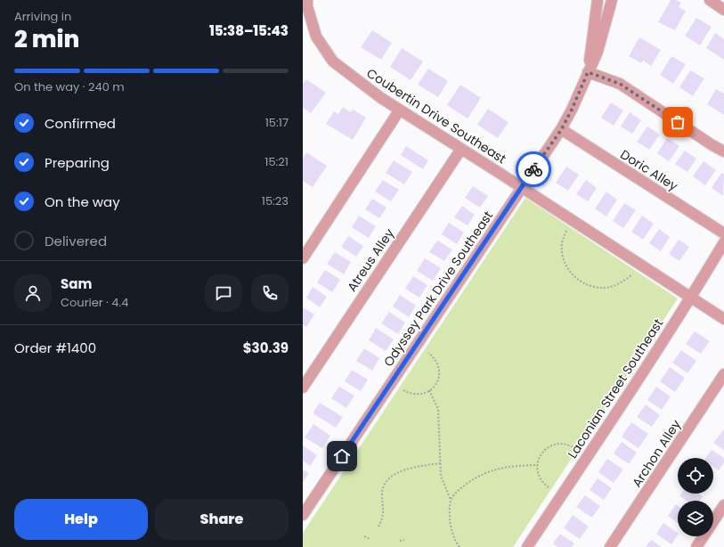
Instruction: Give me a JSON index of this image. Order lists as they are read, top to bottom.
{
  "streets": {
    "street": [
      "Coubertin Drive Southeast",
      "Doric Alley",
      "Atreus Alley",
      "Odyssey Park Drive Southeast",
      "Laconian Street Southeast",
      "Archon Alley"
    ]
  },
  "crossings": [
    ["Coubertin Drive Southeast", "Atreus Alley"],
    ["Coubertin Drive Southeast", "Odyssey Park Drive Southeast"],
    ["Coubertin Drive Southeast", "Laconian Street Southeast"],
    ["Doric Alley", "Odyssey Park Drive Southeast"]
  ],
  "page": {
    "heading": ["2 min", "Arriving in", "15:38–15:43"],
    "panel": [
      "Sam",
      "Courier · 4.4",
      "Order #1400",
      "$30.39"
    ],
    "bar": "On the way · 240 m",
    "list": [
      ["Confirmed", "15:17"],
      ["Preparing", "15:21"],
      ["On the way", "15:23"],
      "Delivered"
    ],
    "buttons": ["Help", "Share"]
  }
}
